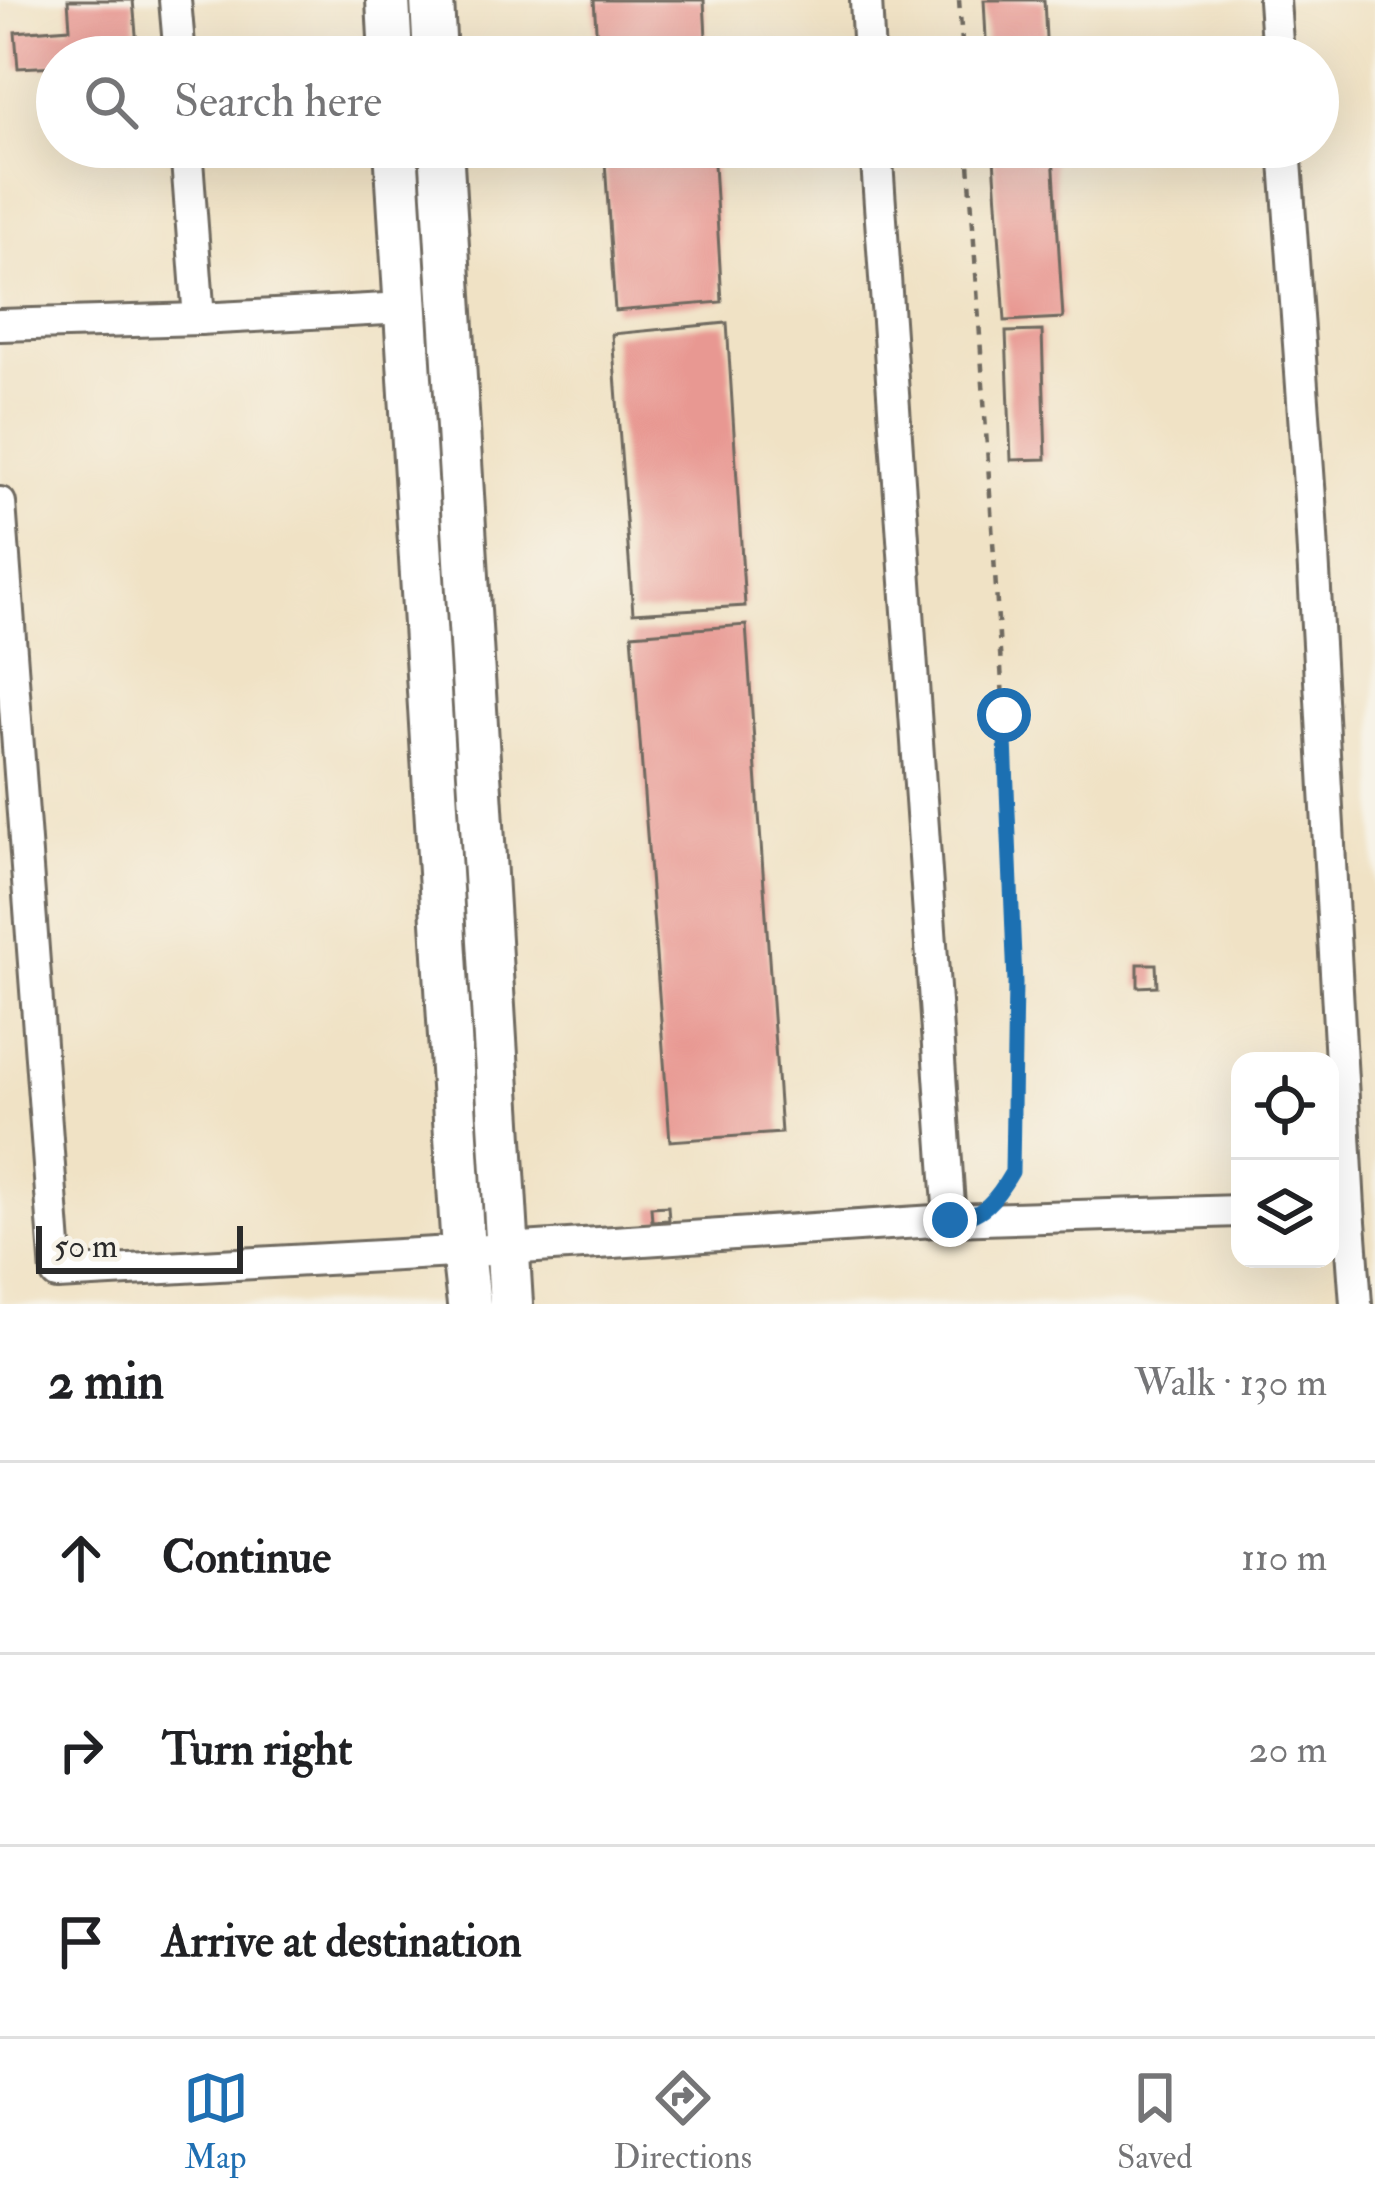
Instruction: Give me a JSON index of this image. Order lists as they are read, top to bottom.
{
  "scale_bar": "50 m",
  "page": {
    "search": "Search here",
    "scale": "50 m",
    "heading": ["2 min", "Walk · 130 m"],
    "list": [
      ["Continue", "110 m"],
      ["Turn right", "20 m"],
      "Arrive at destination"
    ],
    "nav": ["Map", "Directions", "Saved"]
  }
}
